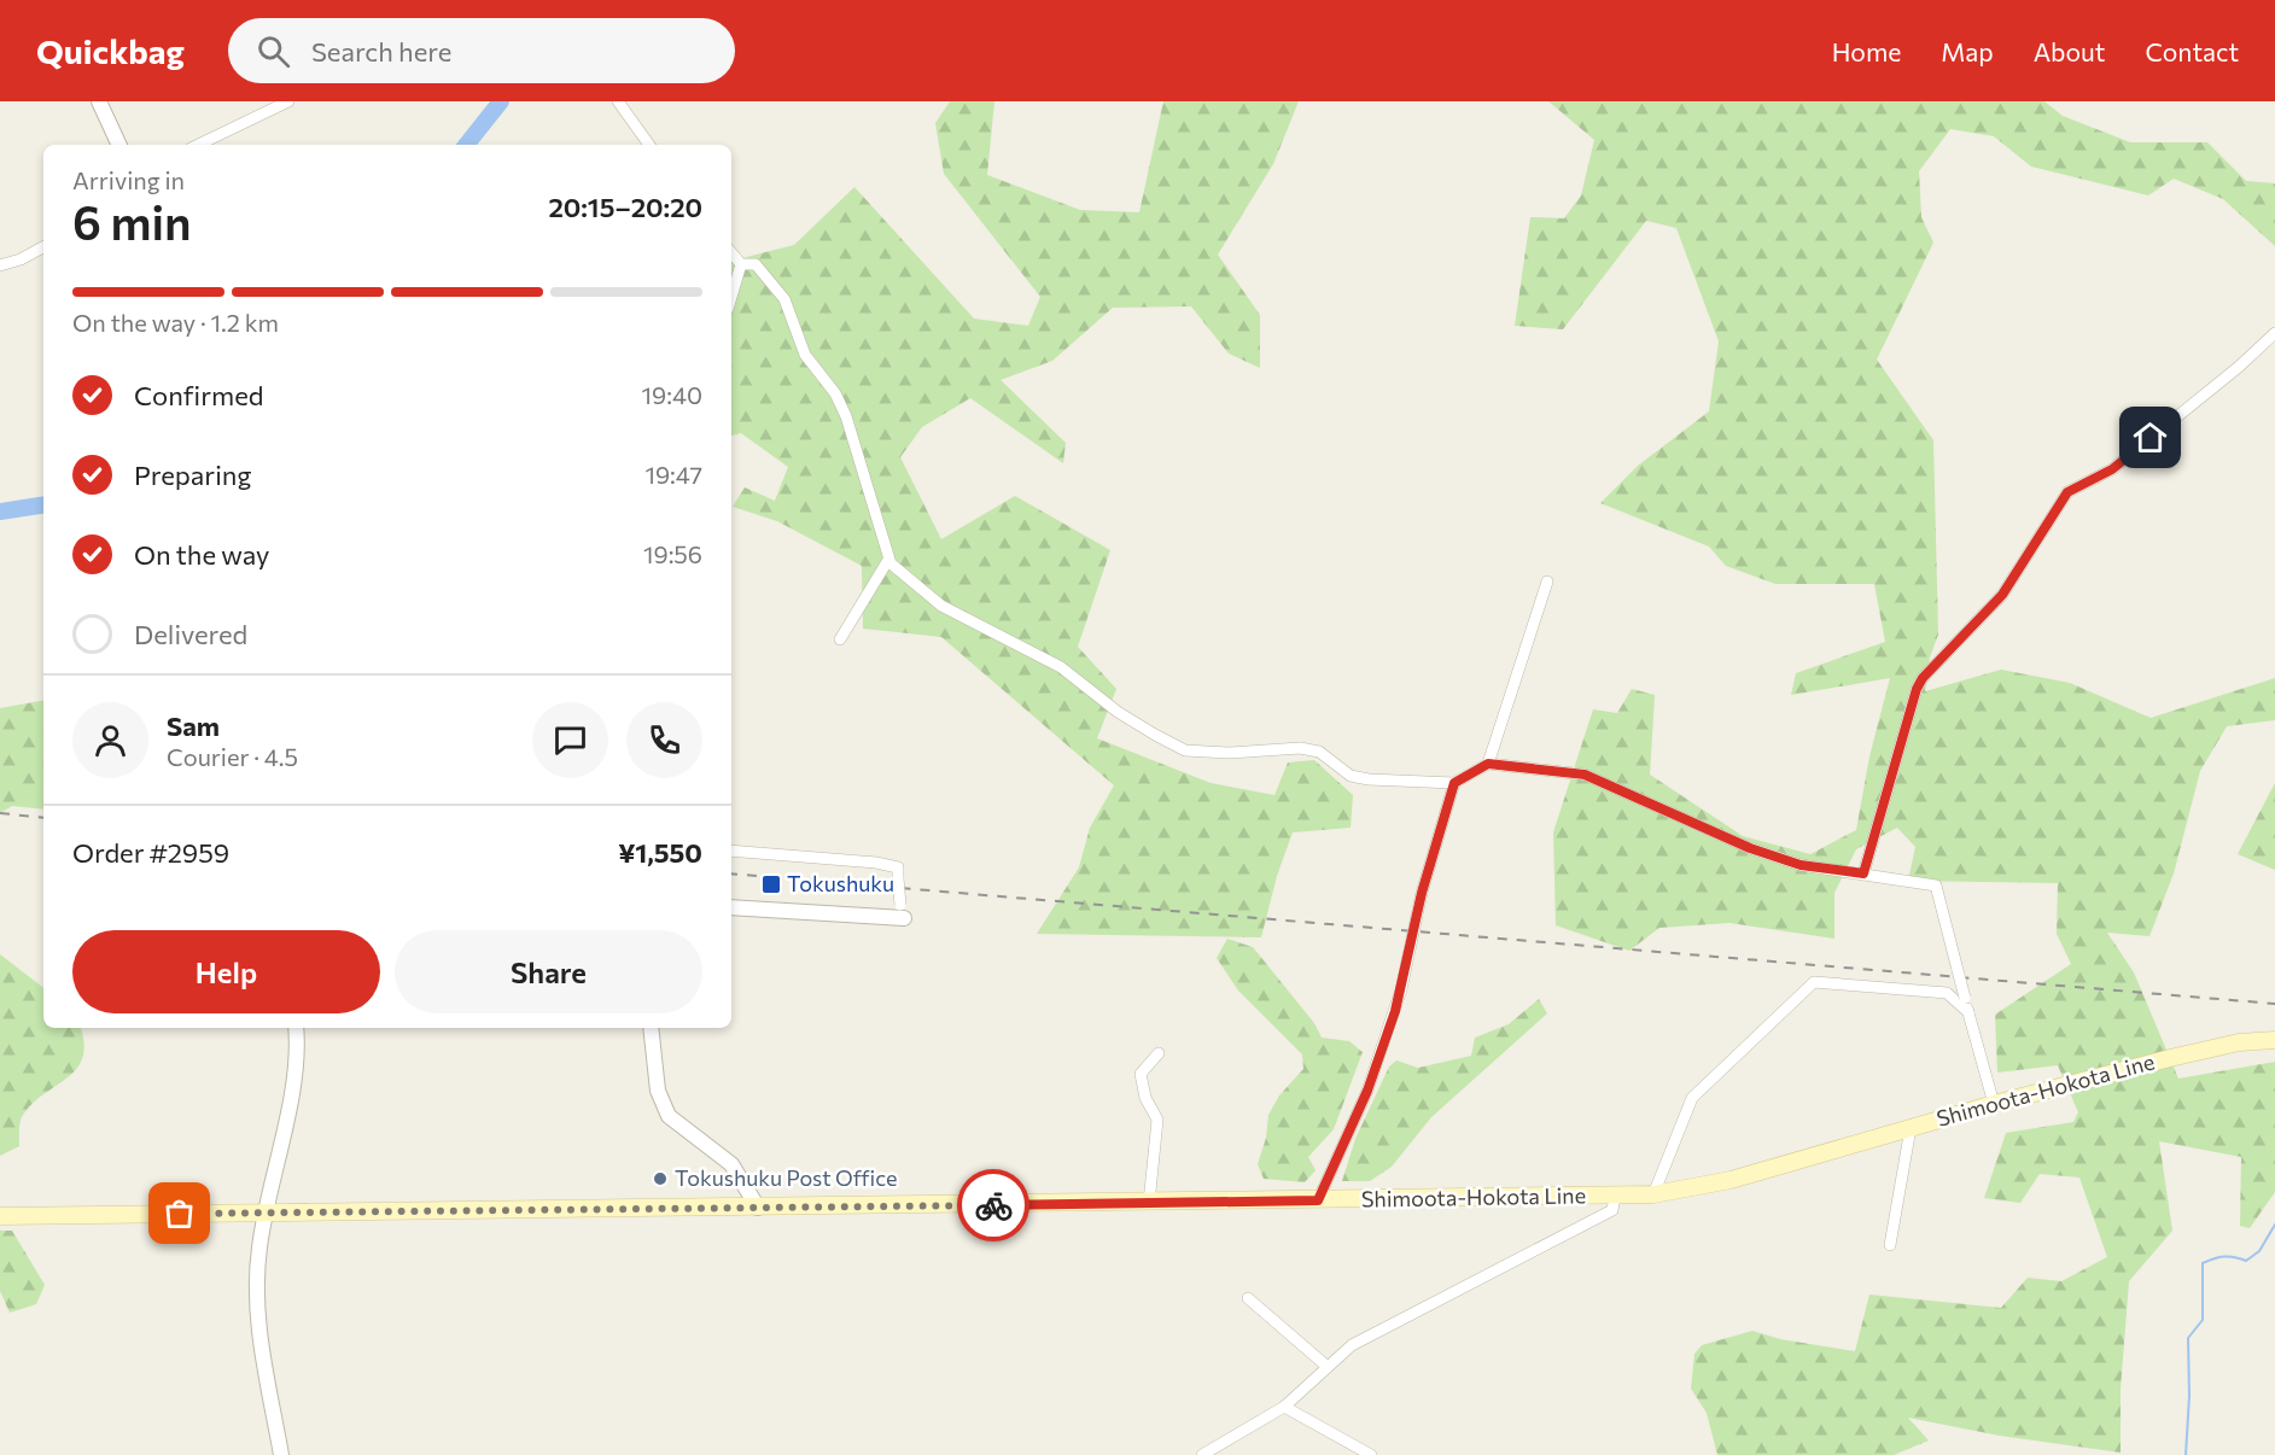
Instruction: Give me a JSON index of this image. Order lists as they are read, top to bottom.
{
  "streets": {
    "main road": ["Shimoota-Hokota Line"]
  },
  "places": {
    "transit": ["Tokushuku"],
    "other": ["Tokushuku Post Office"]
  },
  "page": {
    "header": "Quickbag",
    "search": "Search here",
    "nav": [
      "Home",
      "Map",
      "About",
      "Contact"
    ],
    "heading": ["6 min", "Arriving in", "20:15–20:20"],
    "panel": [
      "Sam",
      "Courier · 4.5",
      "Order #2959",
      "¥1,550"
    ],
    "bar": "On the way · 1.2 km",
    "list": [
      ["Confirmed", "19:40"],
      ["Preparing", "19:47"],
      ["On the way", "19:56"],
      "Delivered"
    ],
    "buttons": ["Help", "Share"]
  }
}
